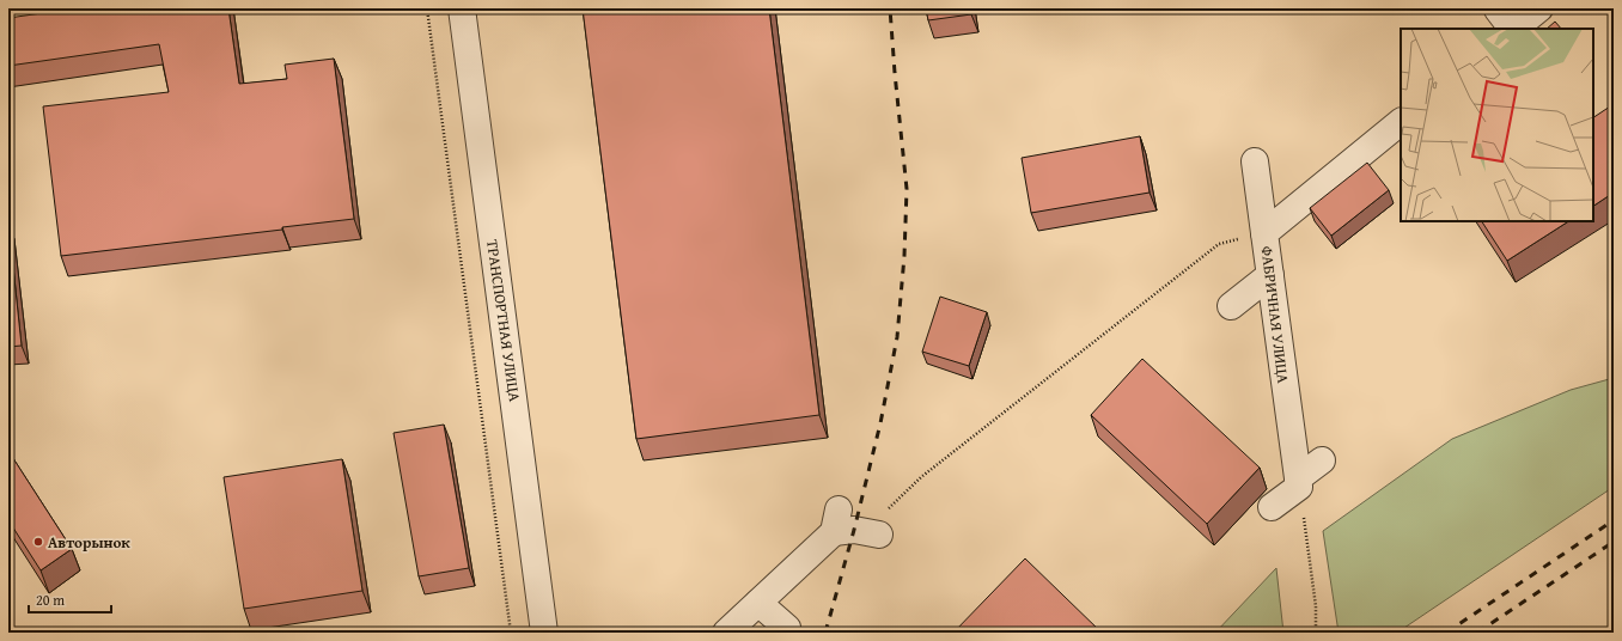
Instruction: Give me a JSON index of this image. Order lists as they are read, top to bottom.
{
  "streets": {
    "street": ["ФАБРИЧНАЯ УЛИЦА", "ТРАНСПОРТНАЯ УЛИЦА"]
  },
  "places": ["Авторынок"],
  "scale_bar": "20 m"
}
